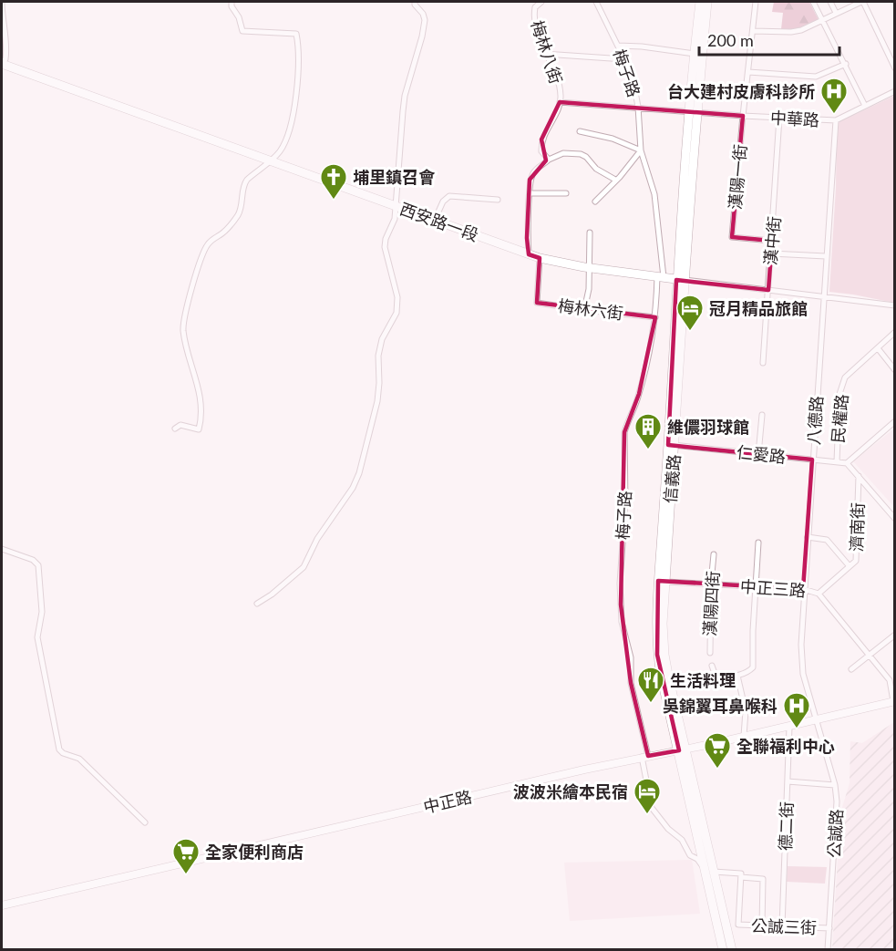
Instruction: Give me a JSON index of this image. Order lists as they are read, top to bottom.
{
  "streets": {
    "main road": ["西安路一段", "信義路"],
    "street": [
      "梅林八街",
      "梅子路",
      "中華路",
      "漢陽一街",
      "漢中街",
      "梅林六街",
      "民權路",
      "八德路",
      "仁愛路",
      "濟南街",
      "中正三路",
      "漢陽四街",
      "中正路",
      "德二街",
      "公誠路",
      "公誠三街"
    ]
  },
  "crossings": [
    ["梅林八街", "中華路"],
    ["梅子路", "中華路"],
    ["梅子路", "西安路一段"],
    ["梅子路", "梅林六街"],
    ["梅子路", "信義路"],
    ["梅子路", "中正路"],
    ["中華路", "漢陽一街"],
    ["中華路", "漢中街"],
    ["中華路", "八德路"],
    ["中華路", "信義路"],
    ["漢陽一街", "漢中街"],
    ["西安路一段", "漢中街"],
    ["西安路一段", "梅林六街"],
    ["西安路一段", "八德路"],
    ["西安路一段", "信義路"],
    ["民權路", "仁愛路"],
    ["八德路", "仁愛路"],
    ["八德路", "中正三路"],
    ["八德路", "中正路"],
    ["八德路", "公誠路"],
    ["仁愛路", "信義路"],
    ["信義路", "中正三路"],
    ["信義路", "中正路"],
    ["濟南街", "中正三路"],
    ["中正三路", "漢陽四街"],
    ["中正三路", "中正路"],
    ["中正路", "德二街"],
    ["中正路", "公誠路"],
    ["德二街", "公誠三街"],
    ["公誠路", "公誠三街"]
  ],
  "places": {
    "hospital": ["台大建村皮膚科診所", "吳錦翼耳鼻喉科"],
    "church": ["埔里鎮召會"],
    "hotel": ["冠月精品旅館", "波波米繪本民宿"],
    "building": ["維儂羽球館"],
    "restaurant": ["生活料理"],
    "supermarket": ["全聯福利中心", "全家便利商店"]
  },
  "scale_bar": "200 m"
}
